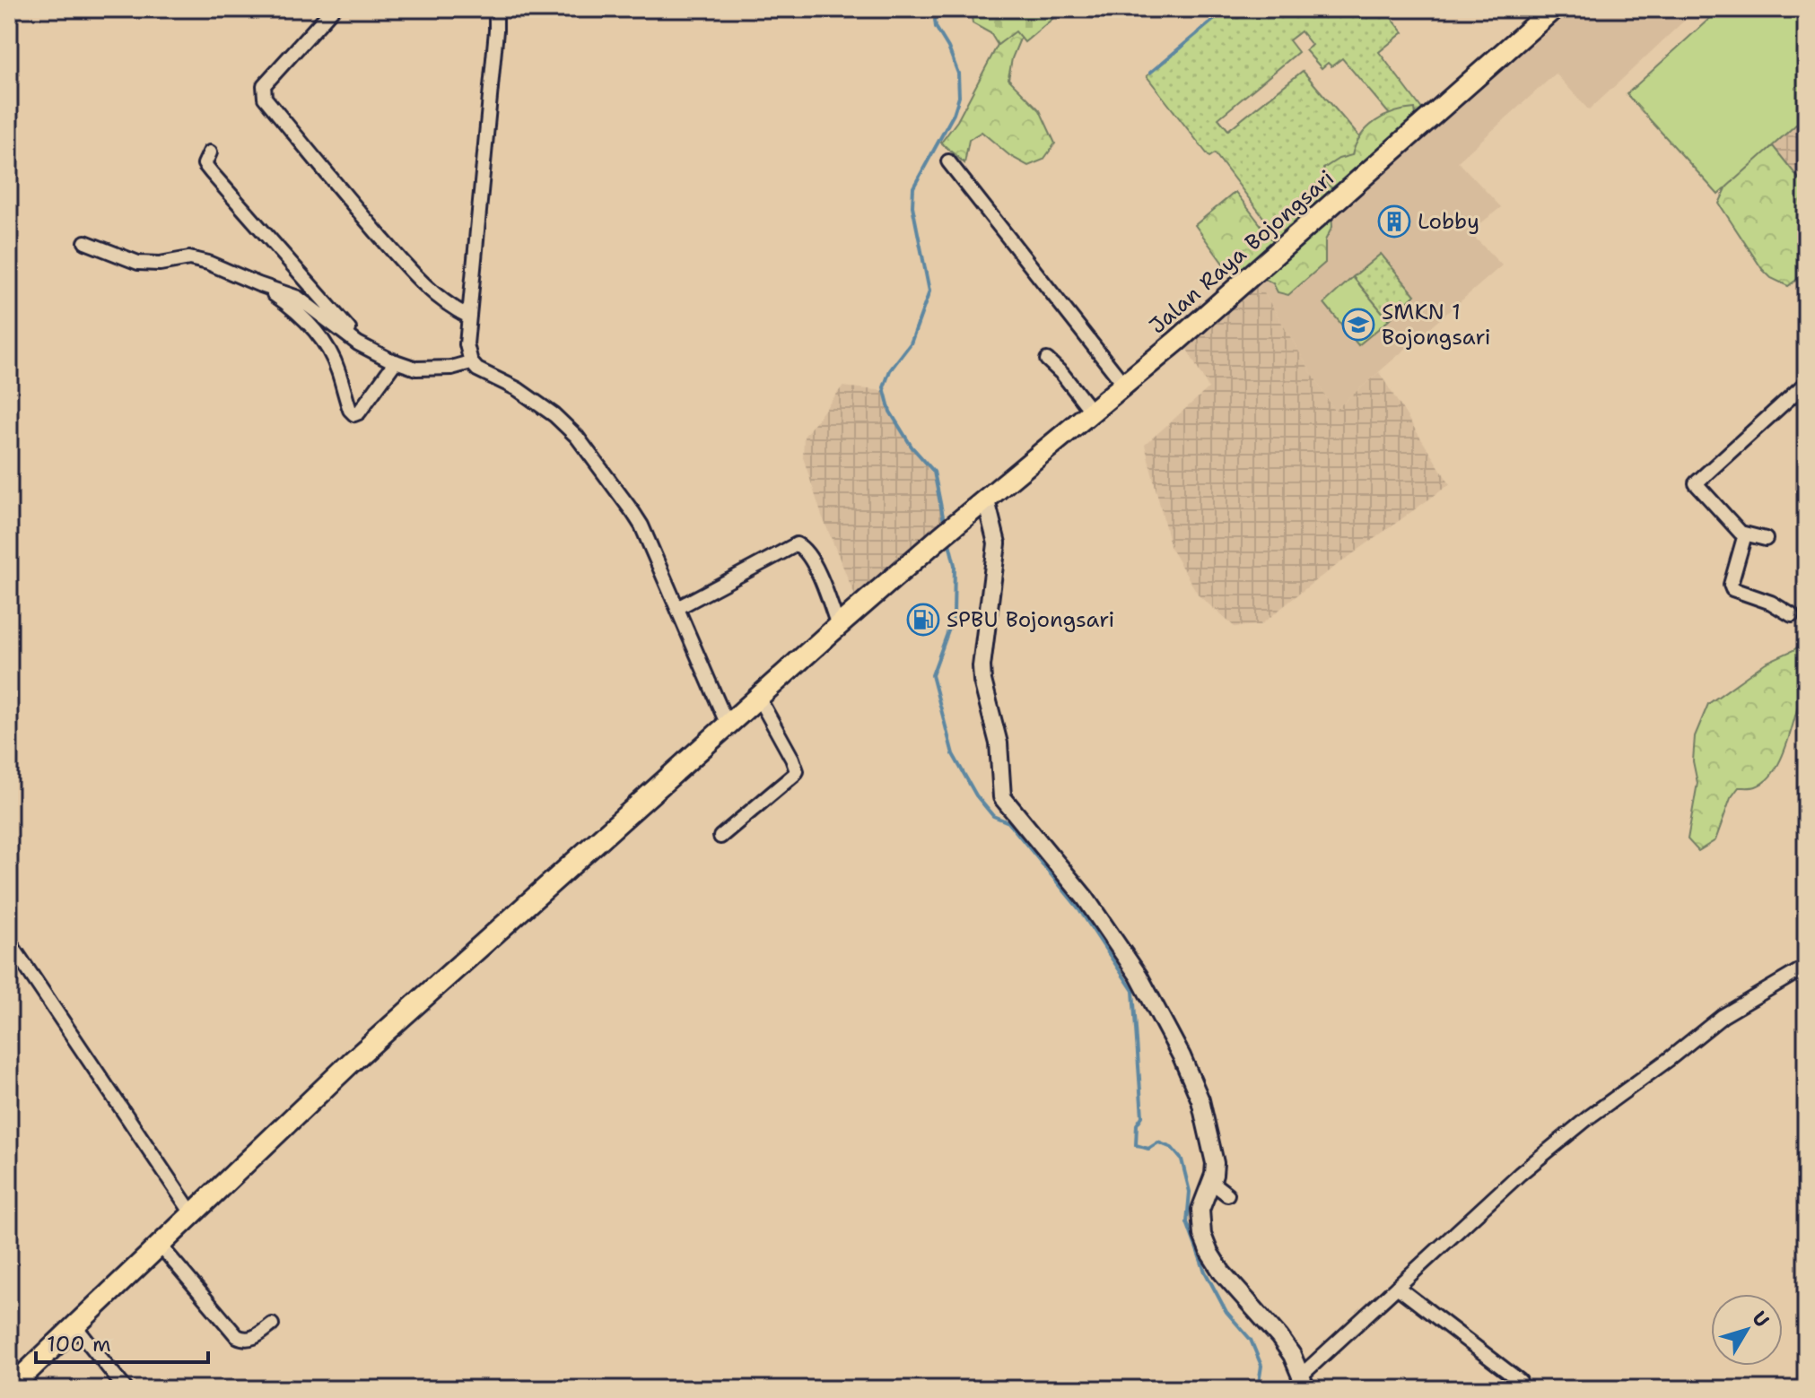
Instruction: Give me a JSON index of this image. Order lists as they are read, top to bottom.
{
  "streets": {
    "main road": ["Jalan Raya Bojongsari"]
  },
  "places": {
    "building": ["Lobby"],
    "school or university": ["SMKN 1 Bojongsari"],
    "fuel station": ["SPBU Bojongsari"]
  },
  "scale_bar": "100 m",
  "north": "top right"
}
